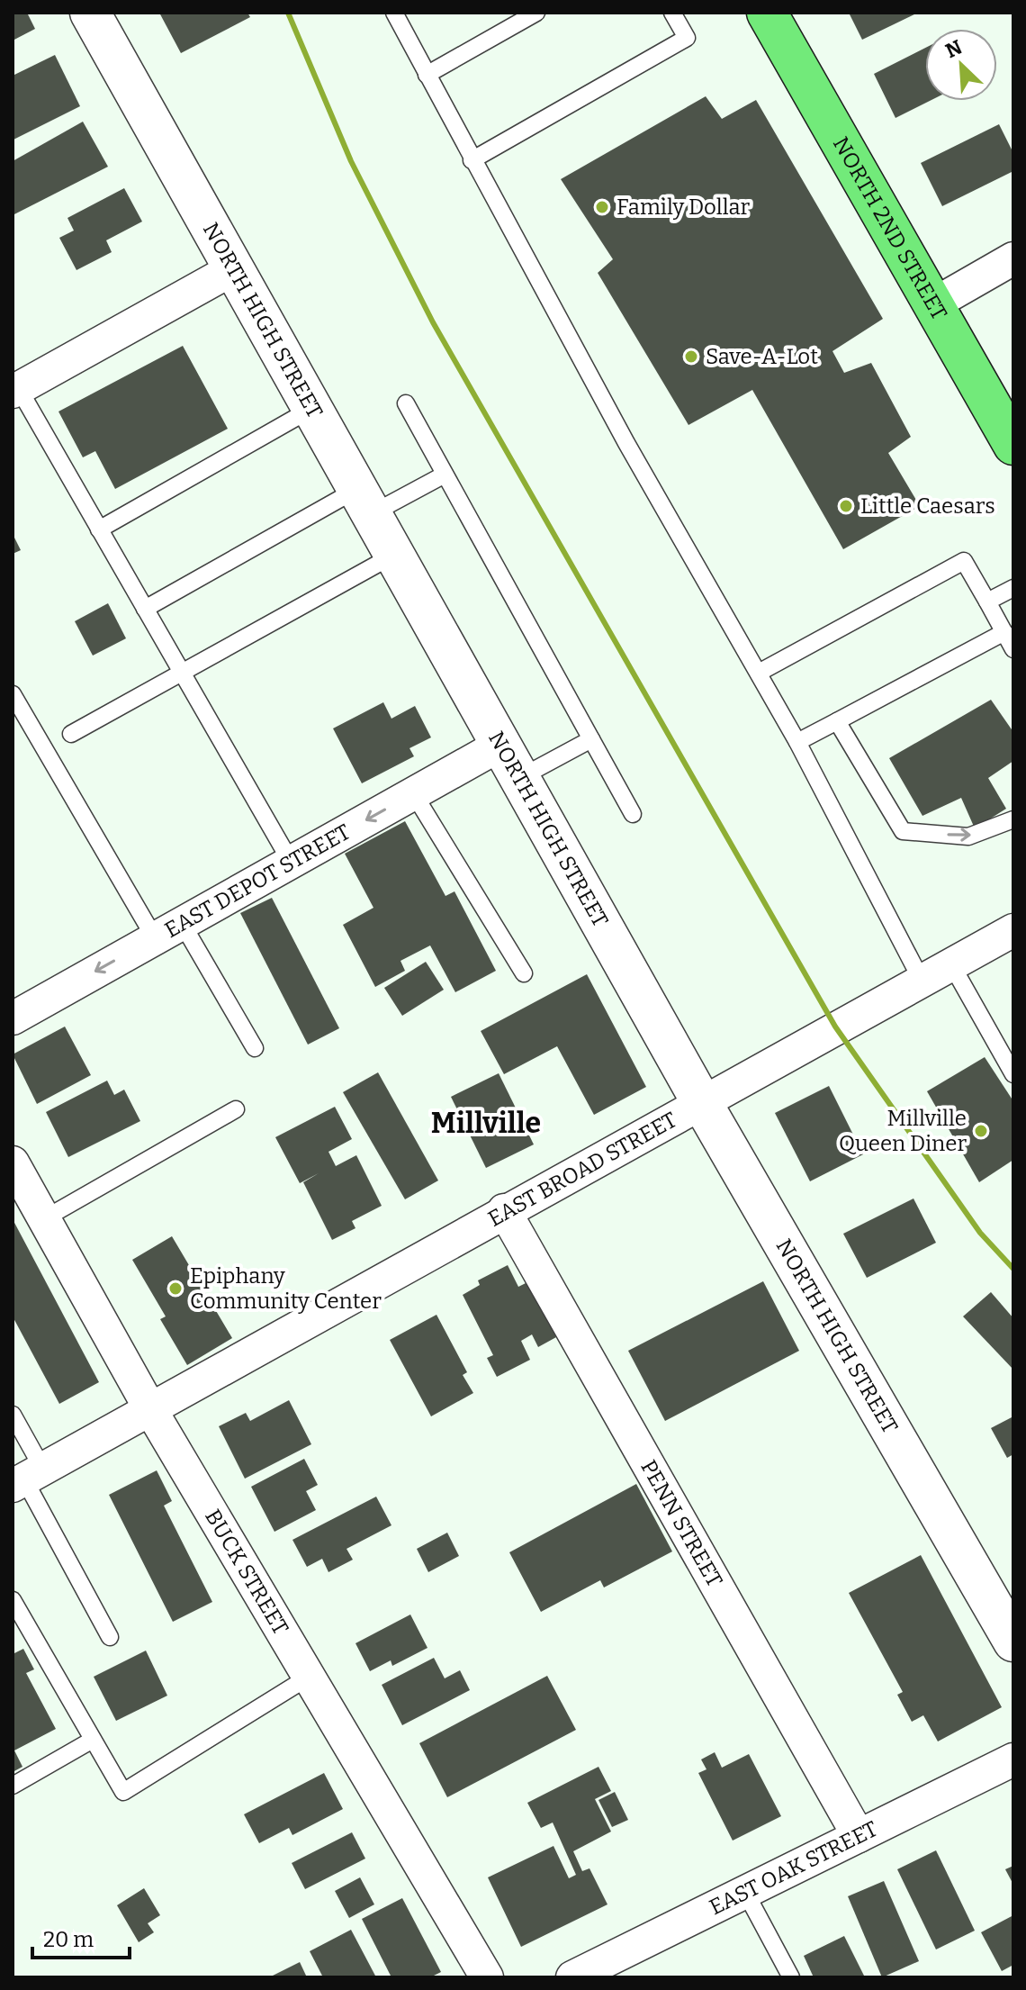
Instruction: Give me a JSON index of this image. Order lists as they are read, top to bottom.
{
  "streets": {
    "main road": ["NORTH 2ND STREET"],
    "street": [
      "NORTH HIGH STREET",
      "EAST DEPOT STREET",
      "EAST BROAD STREET",
      "PENN STREET",
      "BUCK STREET",
      "EAST OAK STREET"
    ]
  },
  "crossings": [
    ["NORTH HIGH STREET", "EAST DEPOT STREET"],
    ["NORTH HIGH STREET", "EAST BROAD STREET"],
    ["EAST BROAD STREET", "PENN STREET"],
    ["EAST BROAD STREET", "BUCK STREET"],
    ["PENN STREET", "EAST OAK STREET"]
  ],
  "one_way": ["EAST DEPOT STREET"],
  "districts": ["Millville"],
  "places": [
    "Family Dollar",
    "Save-A-Lot",
    "Little Caesars",
    "Millville Queen Diner",
    "Epiphany Community Center"
  ],
  "scale_bar": "20 m",
  "north": "top left"
}
